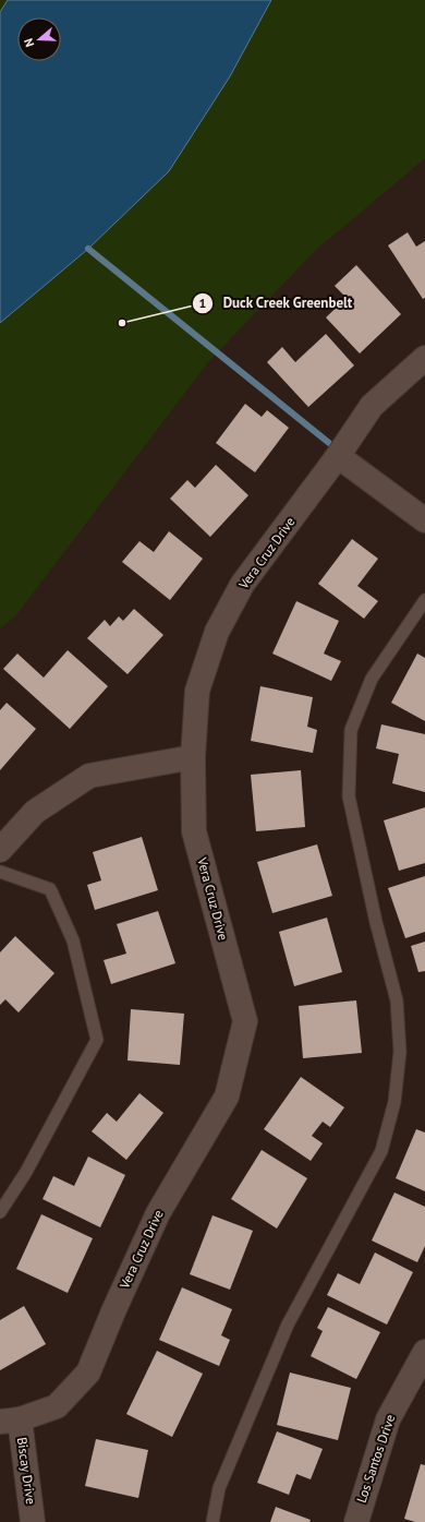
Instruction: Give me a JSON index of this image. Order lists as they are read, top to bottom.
{
  "streets": {
    "street": ["Vera Cruz Drive", "Los Santos Drive", "Biscay Drive"]
  },
  "crossings": [
    ["Vera Cruz Drive", "Biscay Drive"]
  ],
  "places": ["Duck Creek Greenbelt"],
  "north": "left"
}
